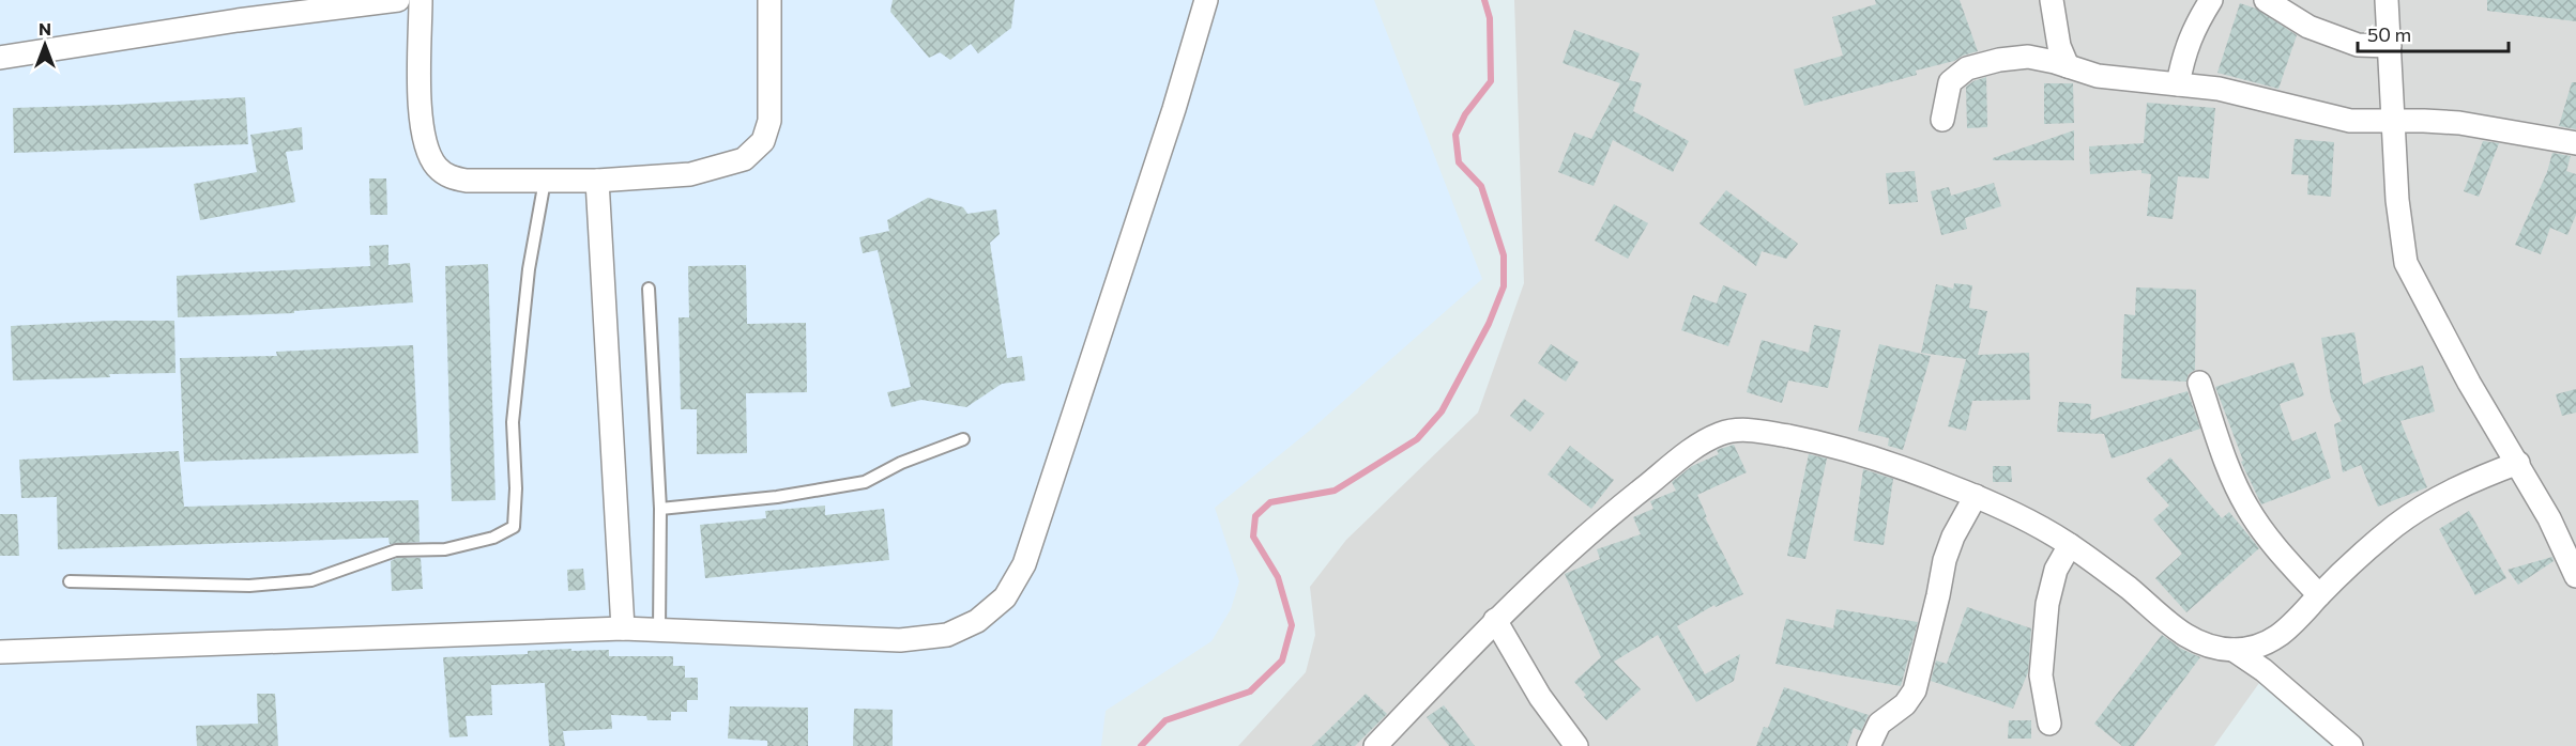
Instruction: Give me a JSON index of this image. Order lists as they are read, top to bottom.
{
  "scale_bar": "50 m",
  "north": "top"
}
